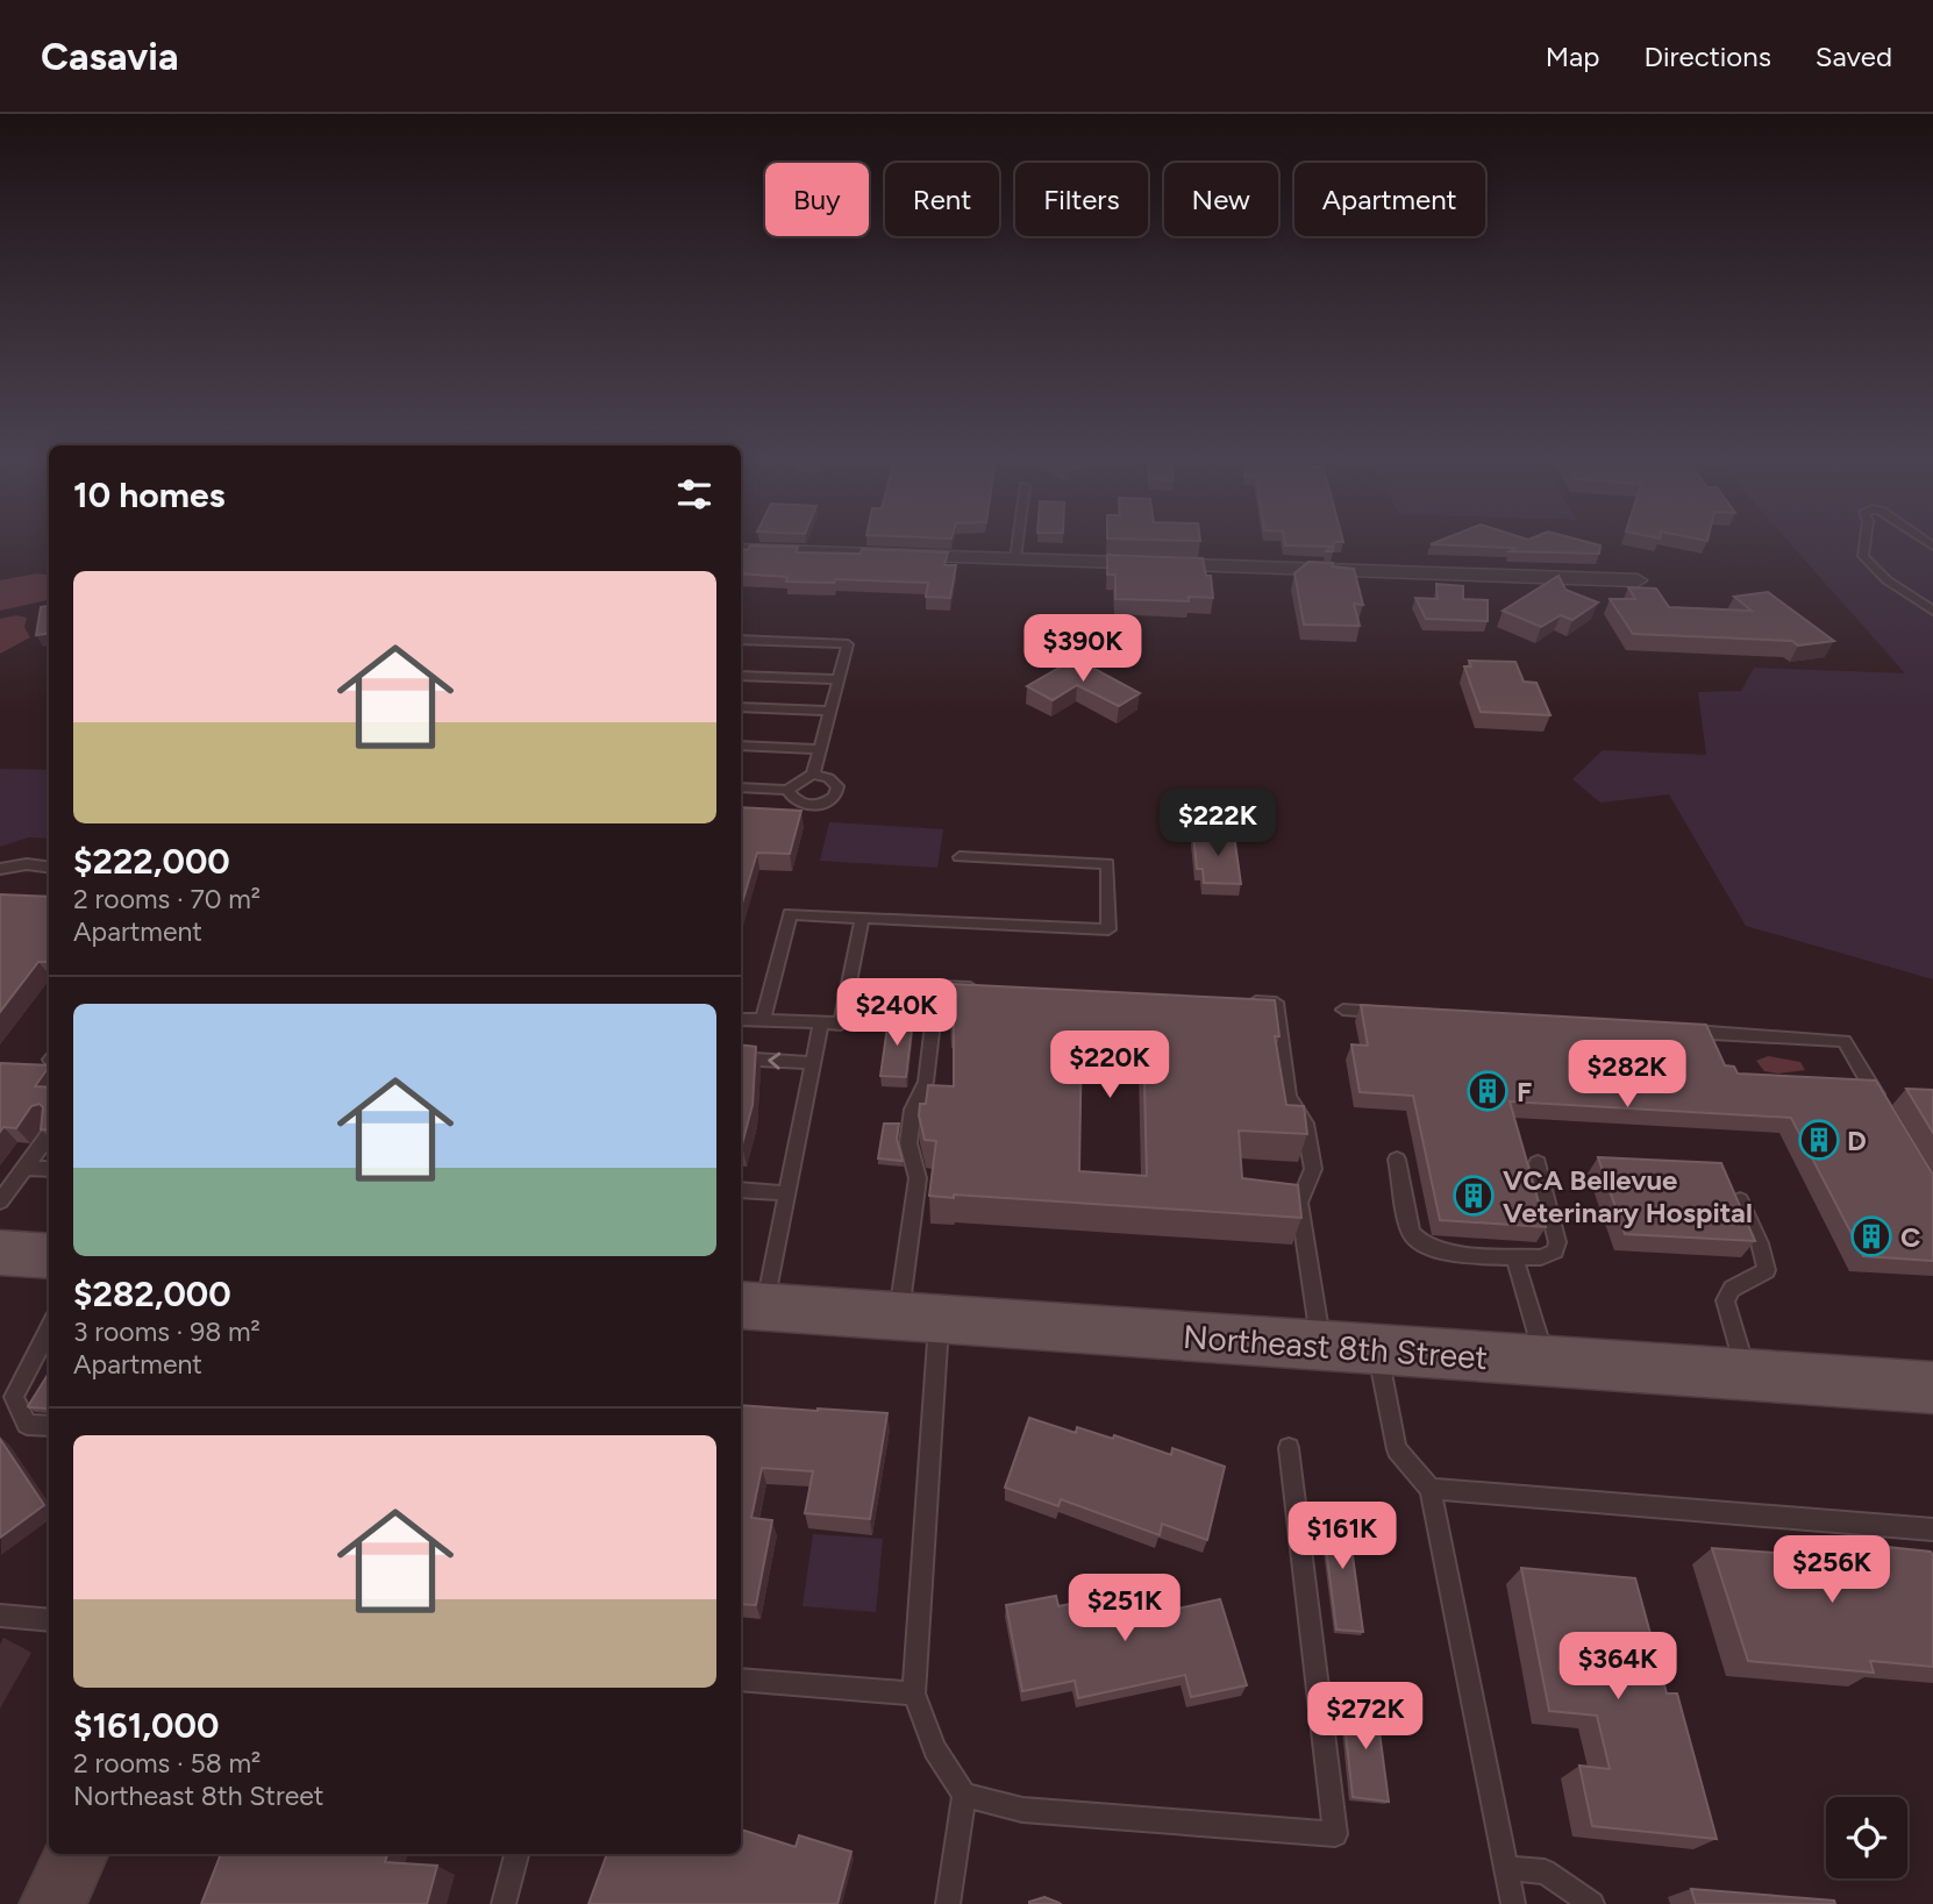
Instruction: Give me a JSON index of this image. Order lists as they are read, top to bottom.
{
  "streets": {
    "main road": ["Northeast 8th Street"]
  },
  "places": {
    "building": [
      "F",
      "D",
      "VCA Bellevue Veterinary Hospital",
      "C"
    ]
  },
  "page": {
    "header": "Casavia",
    "nav": ["Map", "Directions", "Saved"],
    "chip": [
      "Buy",
      "Rent",
      "Filters",
      "New",
      "Apartment"
    ],
    "heading": "10 homes",
    "list": [
      {
        "name": "$222,000",
        "note": "2 rooms · 70 m² · Apartment"
      },
      {
        "name": "$282,000",
        "note": "3 rooms · 98 m² · Apartment"
      },
      {
        "name": "$161,000",
        "note": "2 rooms · 58 m² · Northeast 8th Street"
      }
    ],
    "price": [
      "$390K",
      "$222K",
      "$240K",
      "$220K",
      "$282K",
      "$161K",
      "$256K",
      "$251K",
      "$364K",
      "$272K"
    ]
  }
}
